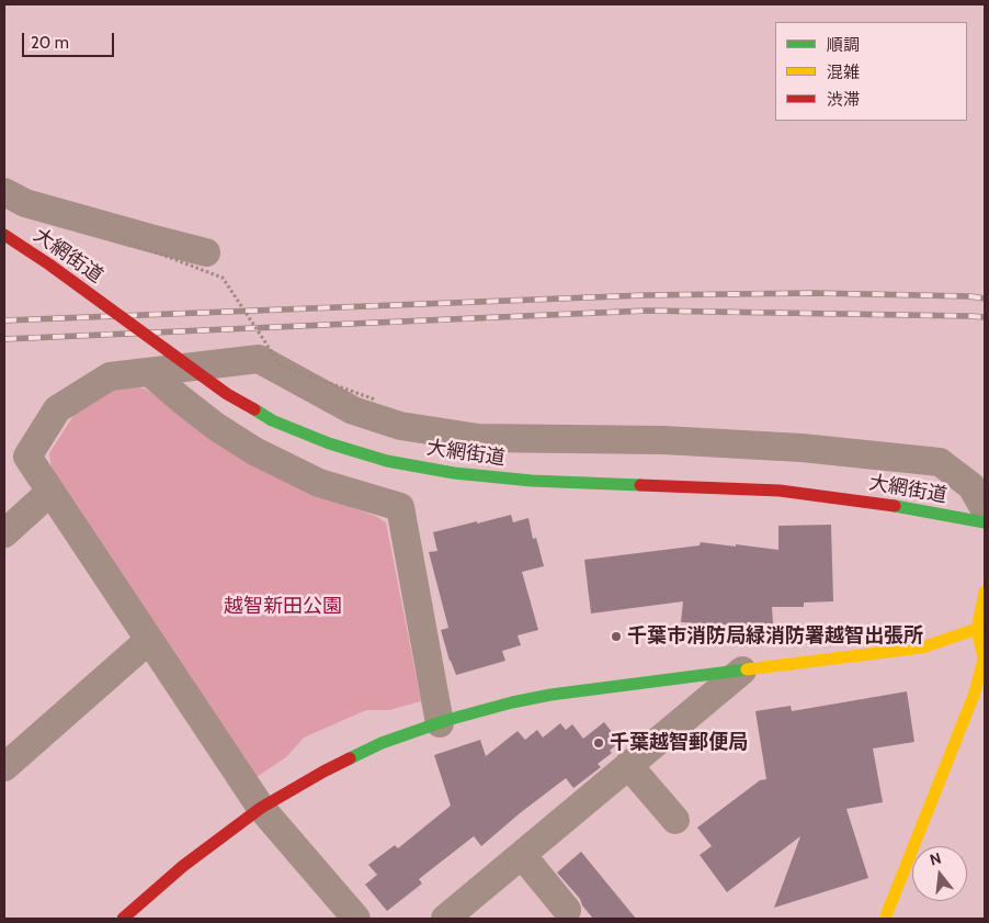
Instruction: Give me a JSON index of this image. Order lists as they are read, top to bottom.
{
  "streets": {
    "street": ["大網街道"]
  },
  "parks": ["越智新田公園"],
  "places": ["千葉市消防局緑消防署越智出張所", "千葉越智郵便局"],
  "legend": ["順調", "混雑", "渋滞"],
  "scale_bar": "20 m",
  "north": "top"
}
